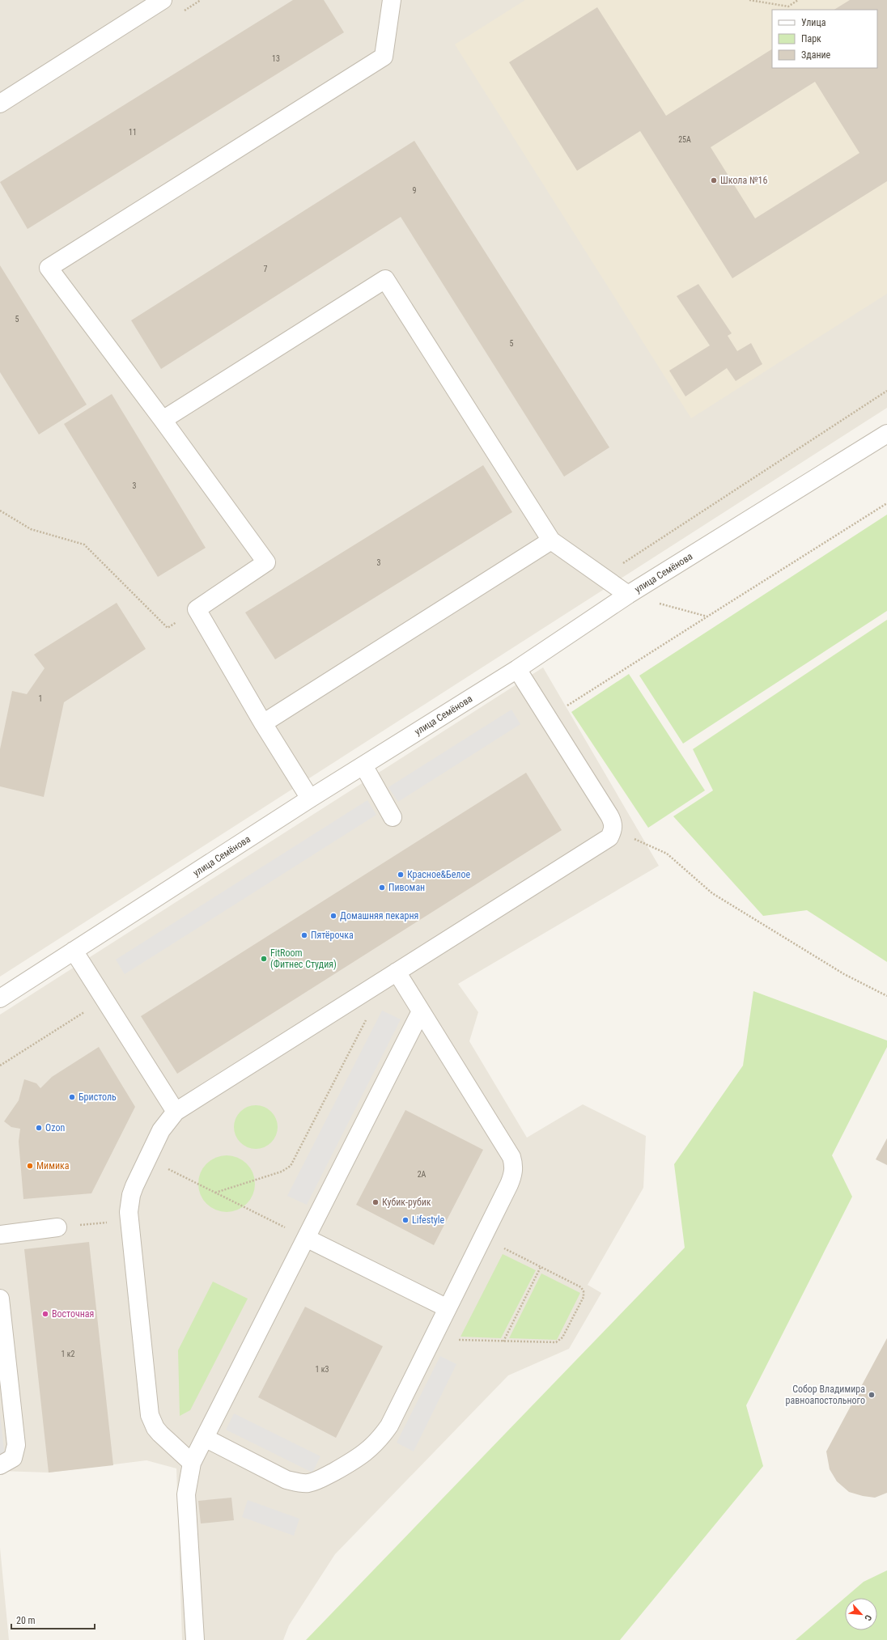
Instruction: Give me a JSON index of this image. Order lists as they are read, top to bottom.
{
  "streets": {
    "street": ["улица Семёнова"]
  },
  "places": [
    "Школа №16",
    "Красное&Белое",
    "Пивоман",
    "Домашняя пекарня",
    "Пятёрочка",
    "FitRoom (Фитнес Студия)",
    "Бристоль",
    "Ozon",
    "Мимика",
    "Кубик-рубик",
    "Lifestyle",
    "Восточная",
    "Собор Владимира равноапостольного"
  ],
  "house_numbers": [
    "13",
    "11",
    "25А",
    "9",
    "7",
    "5",
    "5",
    "3",
    "3",
    "1",
    "2А",
    "1 к2",
    "1 к3"
  ],
  "legend": ["Улица", "Парк", "Здание"],
  "scale_bar": "20 m",
  "north": "bottom right"
}
